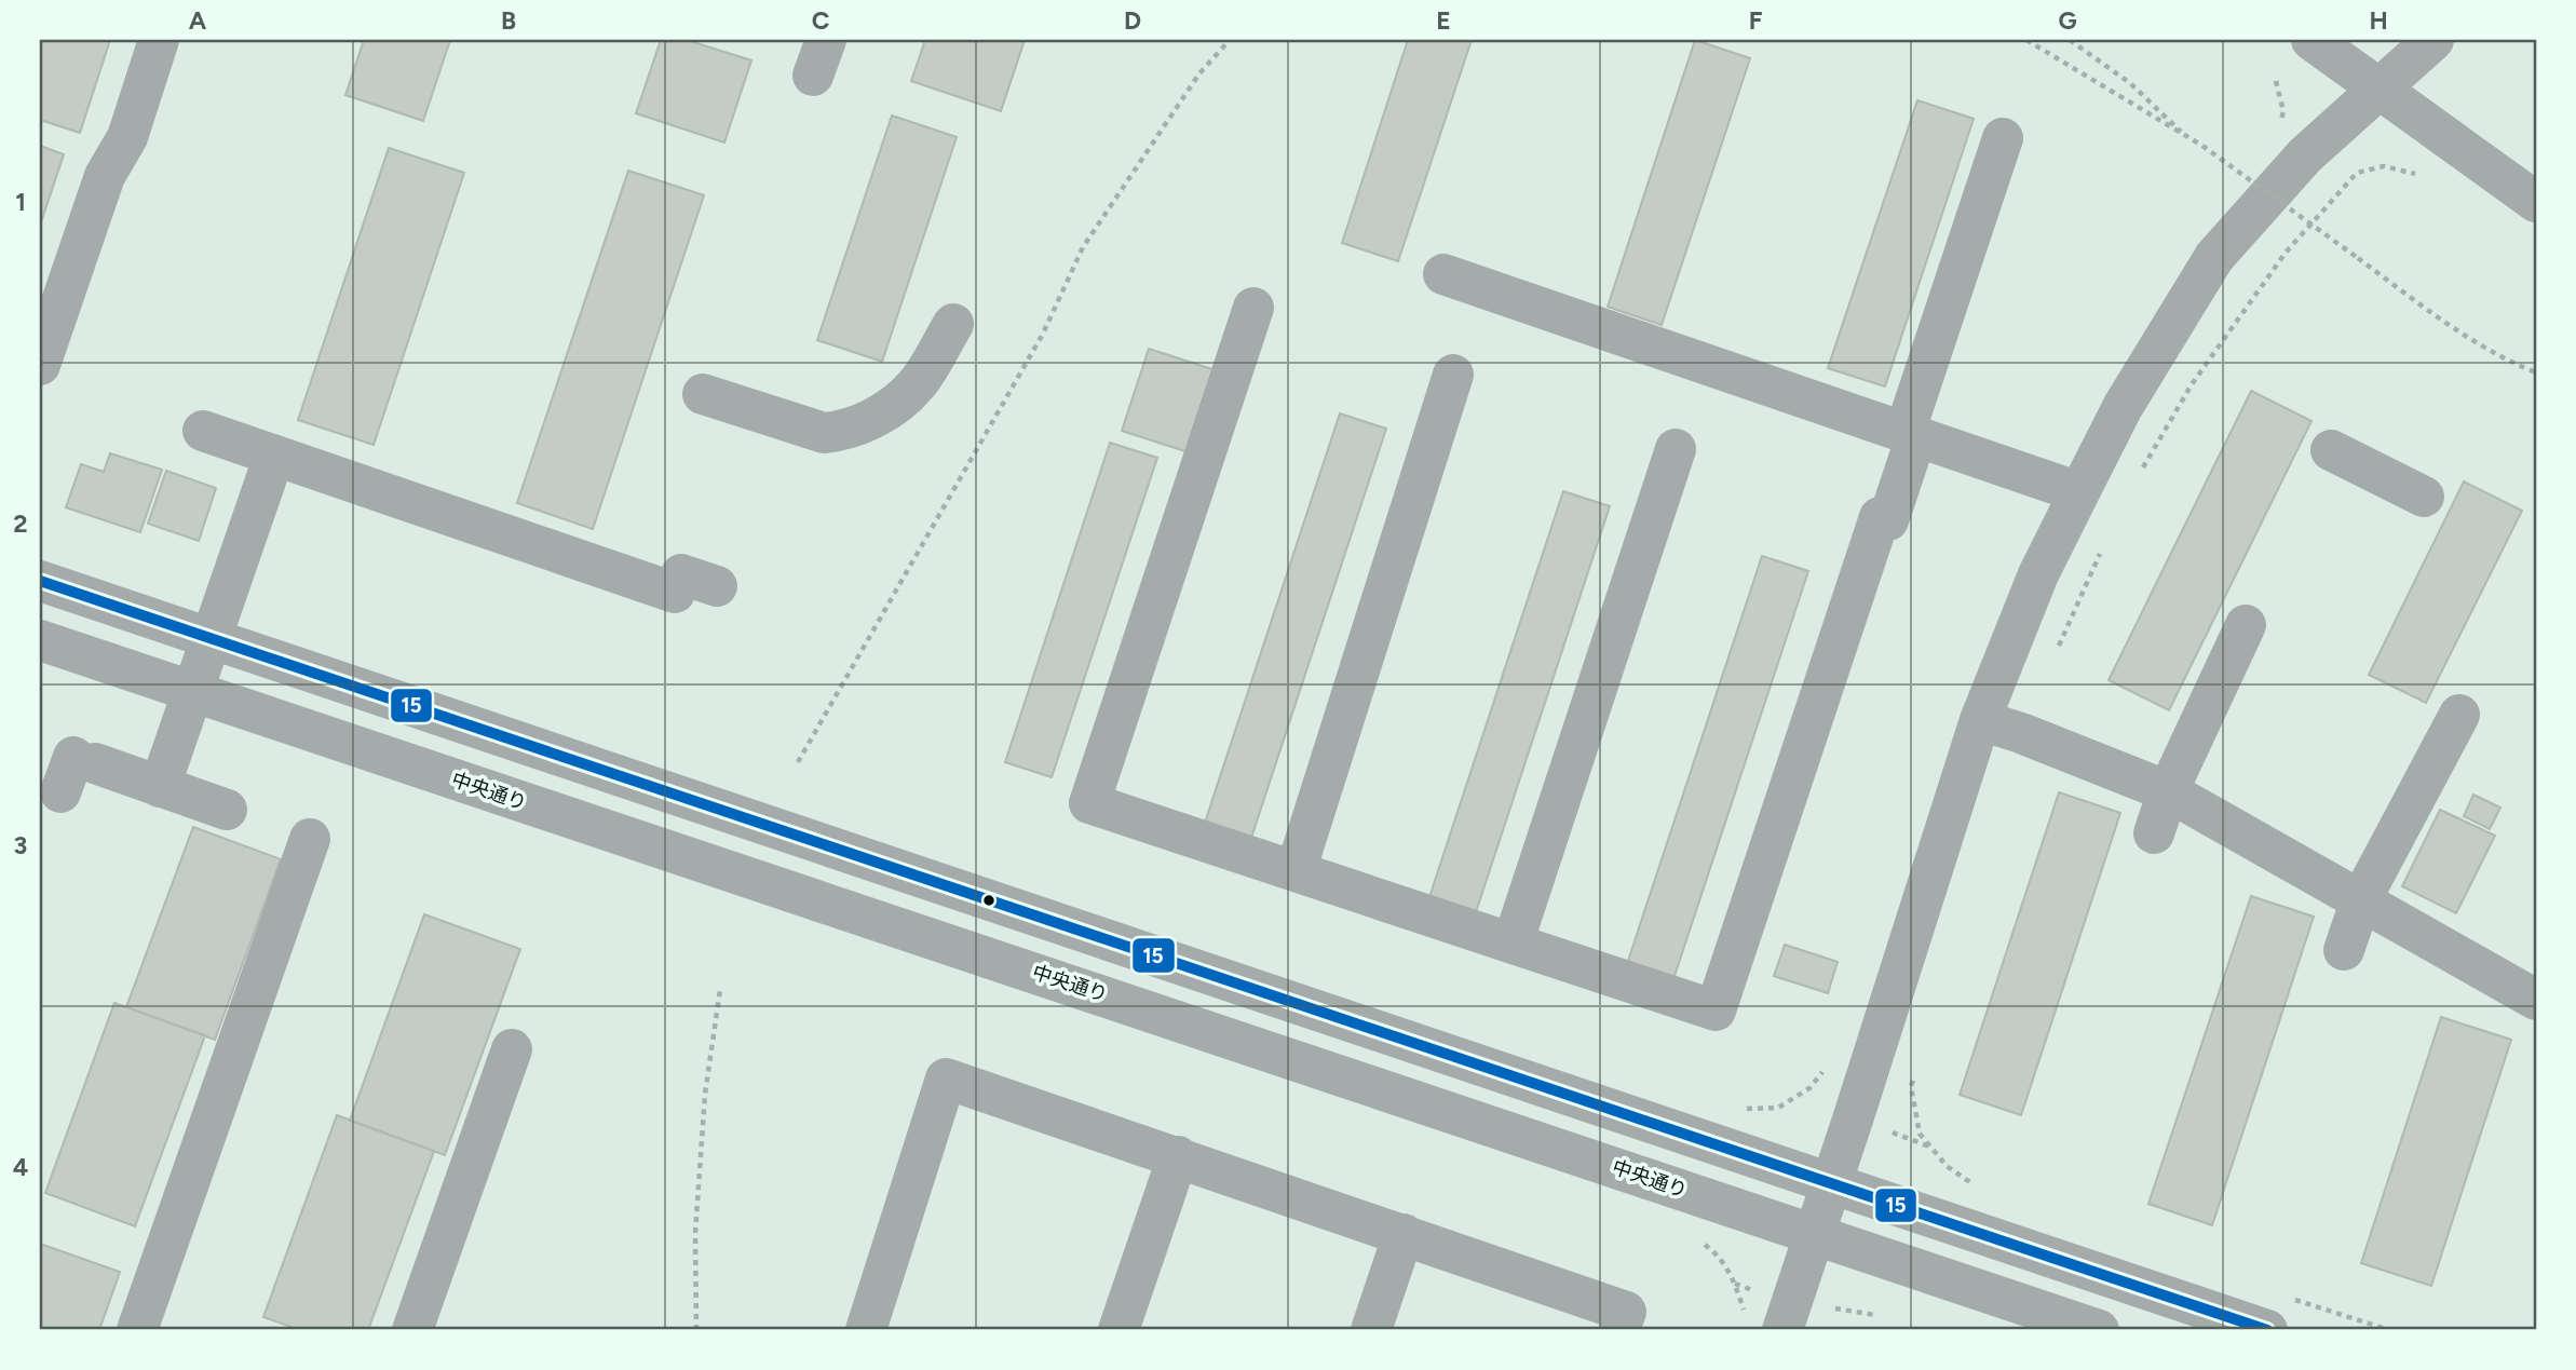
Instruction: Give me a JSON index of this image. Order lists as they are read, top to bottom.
{
  "streets": {
    "street": ["中央通り"]
  },
  "lines": ["transit line 15"],
  "grid": {
    "columns": [
      "A",
      "B",
      "C",
      "D",
      "E",
      "F",
      "G",
      "H"
    ],
    "rows": [
      "1",
      "2",
      "3",
      "4"
    ]
  }
}
